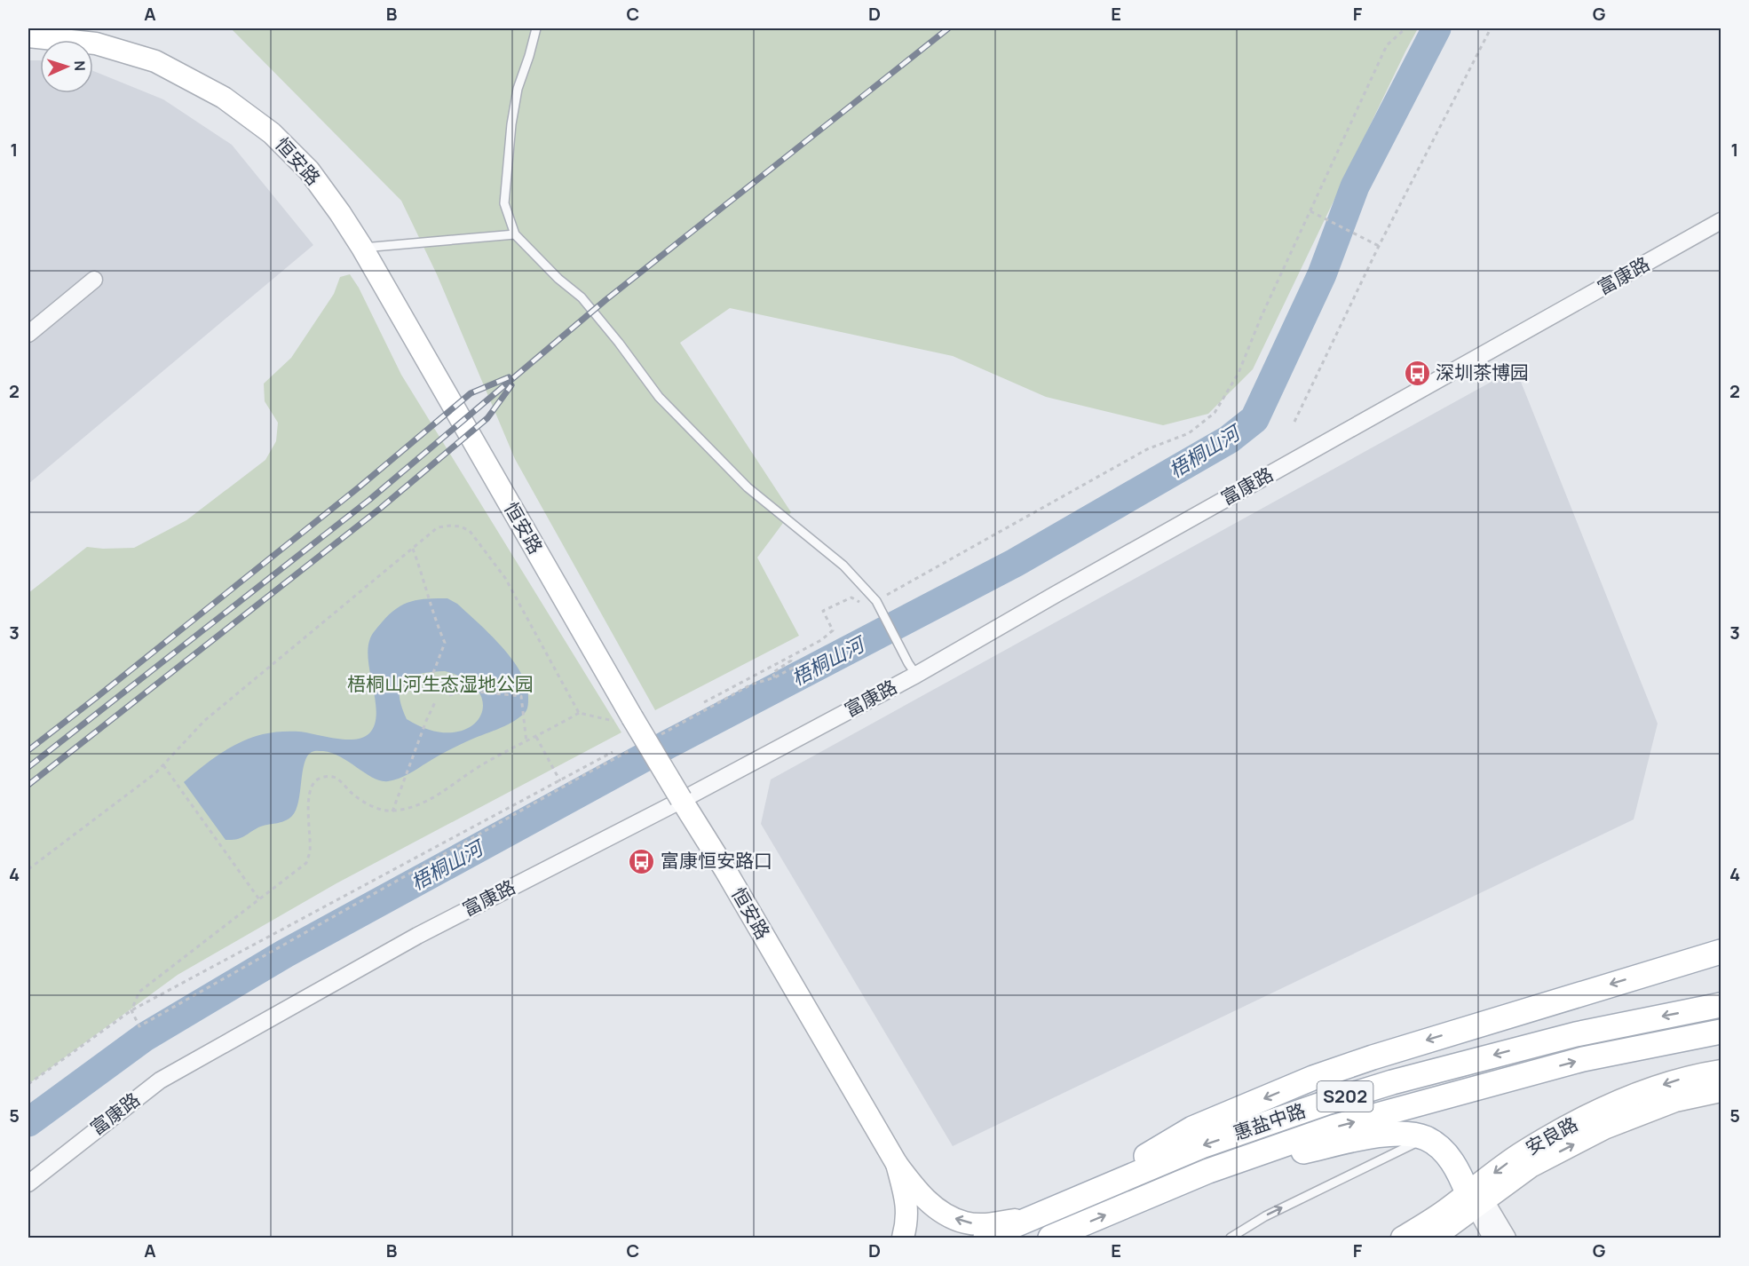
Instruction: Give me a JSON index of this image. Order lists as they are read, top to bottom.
{
  "streets": {
    "main road": ["S202", "惠盐中路"],
    "street": ["恒安路", "富康路", "安良路"]
  },
  "crossings": [
    ["恒安路", "富康路"]
  ],
  "water": ["梧桐山河"],
  "parks": ["梧桐山河生态湿地公园"],
  "places": {
    "bus stop": ["深圳茶博园", "富康恒安路口"]
  },
  "north": "right",
  "grid": {
    "columns": [
      "A",
      "B",
      "C",
      "D",
      "E",
      "F",
      "G"
    ],
    "rows": [
      "1",
      "2",
      "3",
      "4",
      "5"
    ]
  }
}
